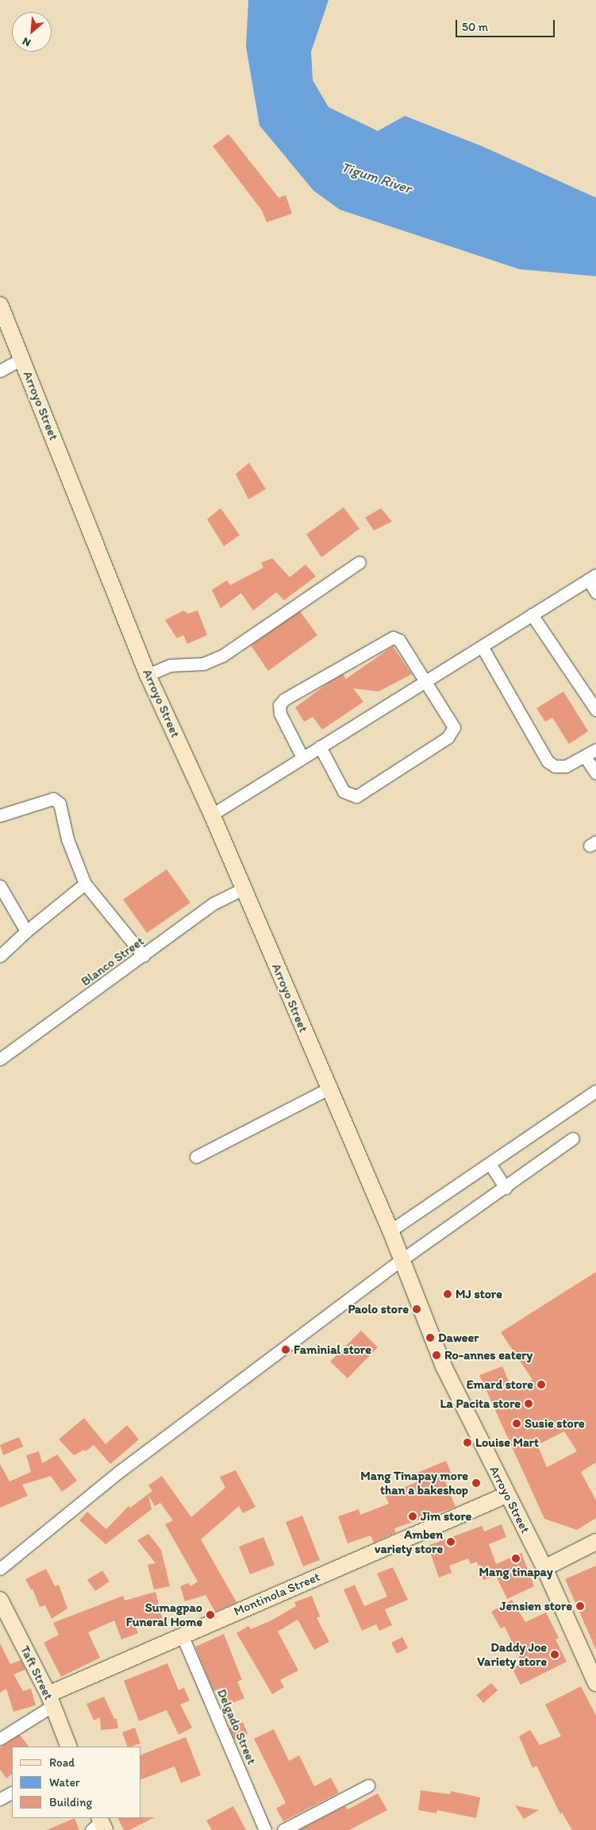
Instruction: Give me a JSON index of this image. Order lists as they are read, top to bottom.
{
  "streets": {
    "street": [
      "Arroyo Street",
      "Blanco Street",
      "Montinola Street",
      "Taft Street",
      "Delgado Street"
    ]
  },
  "crossings": [
    ["Arroyo Street", "Blanco Street"],
    ["Arroyo Street", "Montinola Street"],
    ["Montinola Street", "Taft Street"],
    ["Montinola Street", "Delgado Street"]
  ],
  "water": ["Tigum River"],
  "places": [
    "MJ store",
    "Paolo store",
    "Daweer",
    "Faminial store",
    "Ro-annes eatery",
    "Emard store",
    "La Pacita store",
    "Susie store",
    "Louise Mart",
    "Mang Tinapay more than a bakeshop",
    "Jim store",
    "Amben variety store",
    "Mang tinapay",
    "Jensien store",
    "Sumagpao Funeral Home",
    "Daddy Joe Variety store"
  ],
  "legend": ["Road", "Water", "Building"],
  "scale_bar": "50 m",
  "north": "bottom left"
}
